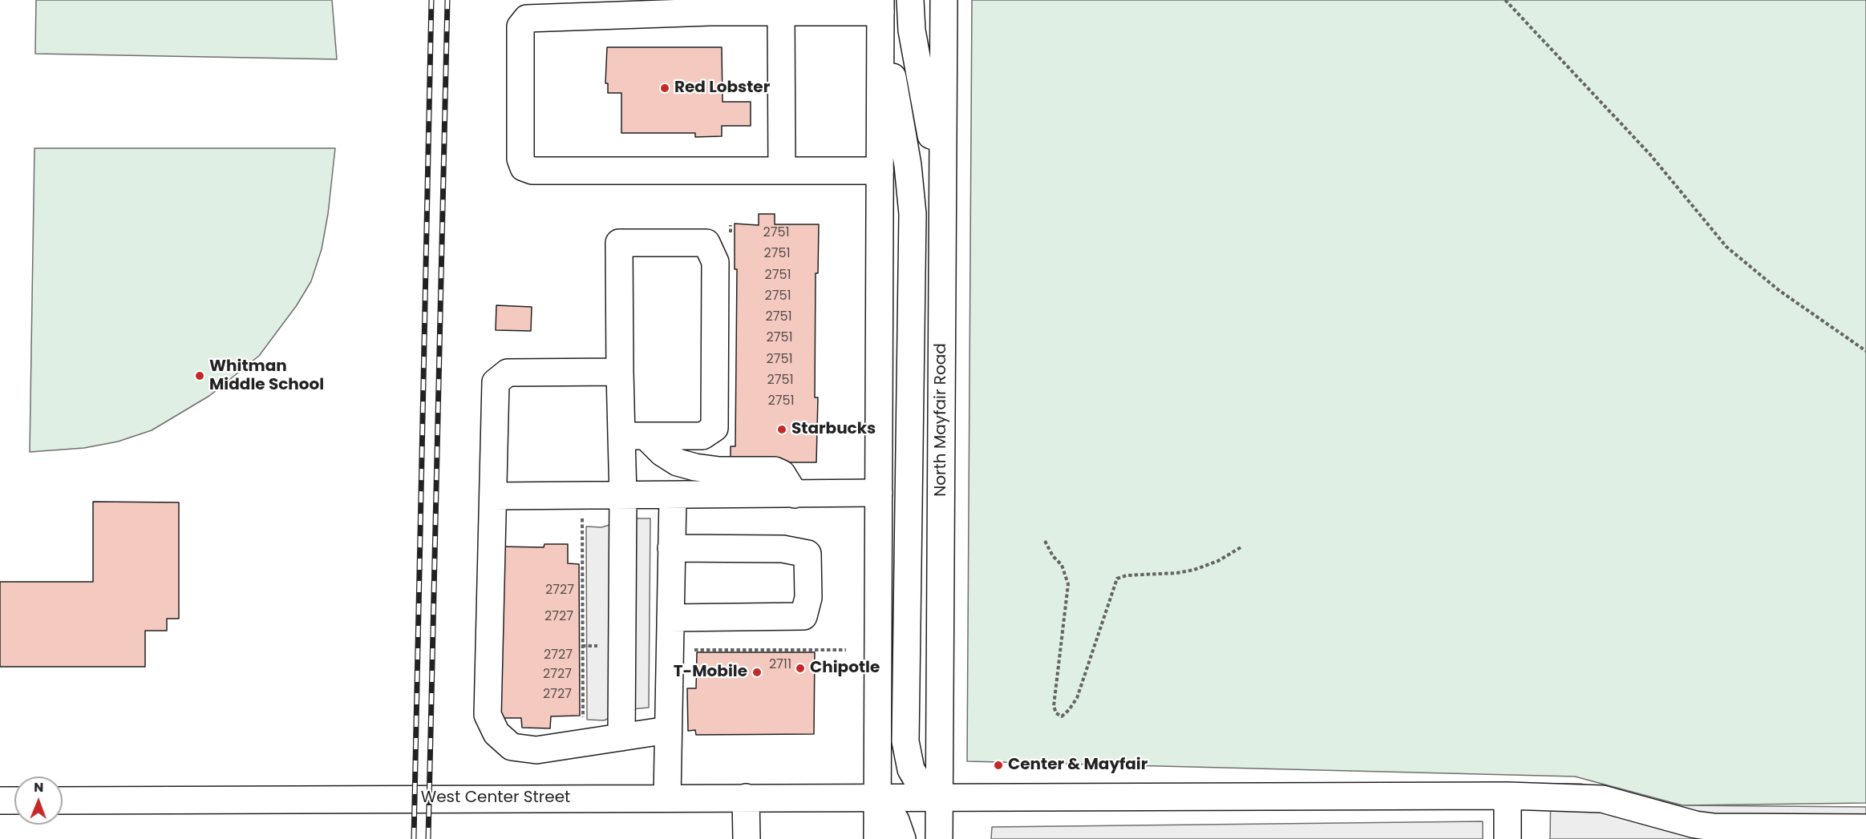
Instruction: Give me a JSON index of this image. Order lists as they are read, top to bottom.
{
  "streets": {
    "main road": ["North Mayfair Road", "West Center Street"]
  },
  "crossings": [
    ["North Mayfair Road", "West Center Street"]
  ],
  "places": [
    "Red Lobster",
    "Whitman Middle School",
    "Starbucks",
    "Chipotle",
    "T-Mobile",
    "Center & Mayfair"
  ],
  "house_numbers": [
    "2751",
    "2751",
    "2751",
    "2751",
    "2751",
    "2751",
    "2751",
    "2751",
    "2751",
    "2727",
    "2727",
    "2727",
    "2711",
    "2727",
    "2727"
  ],
  "north": "top"
}
